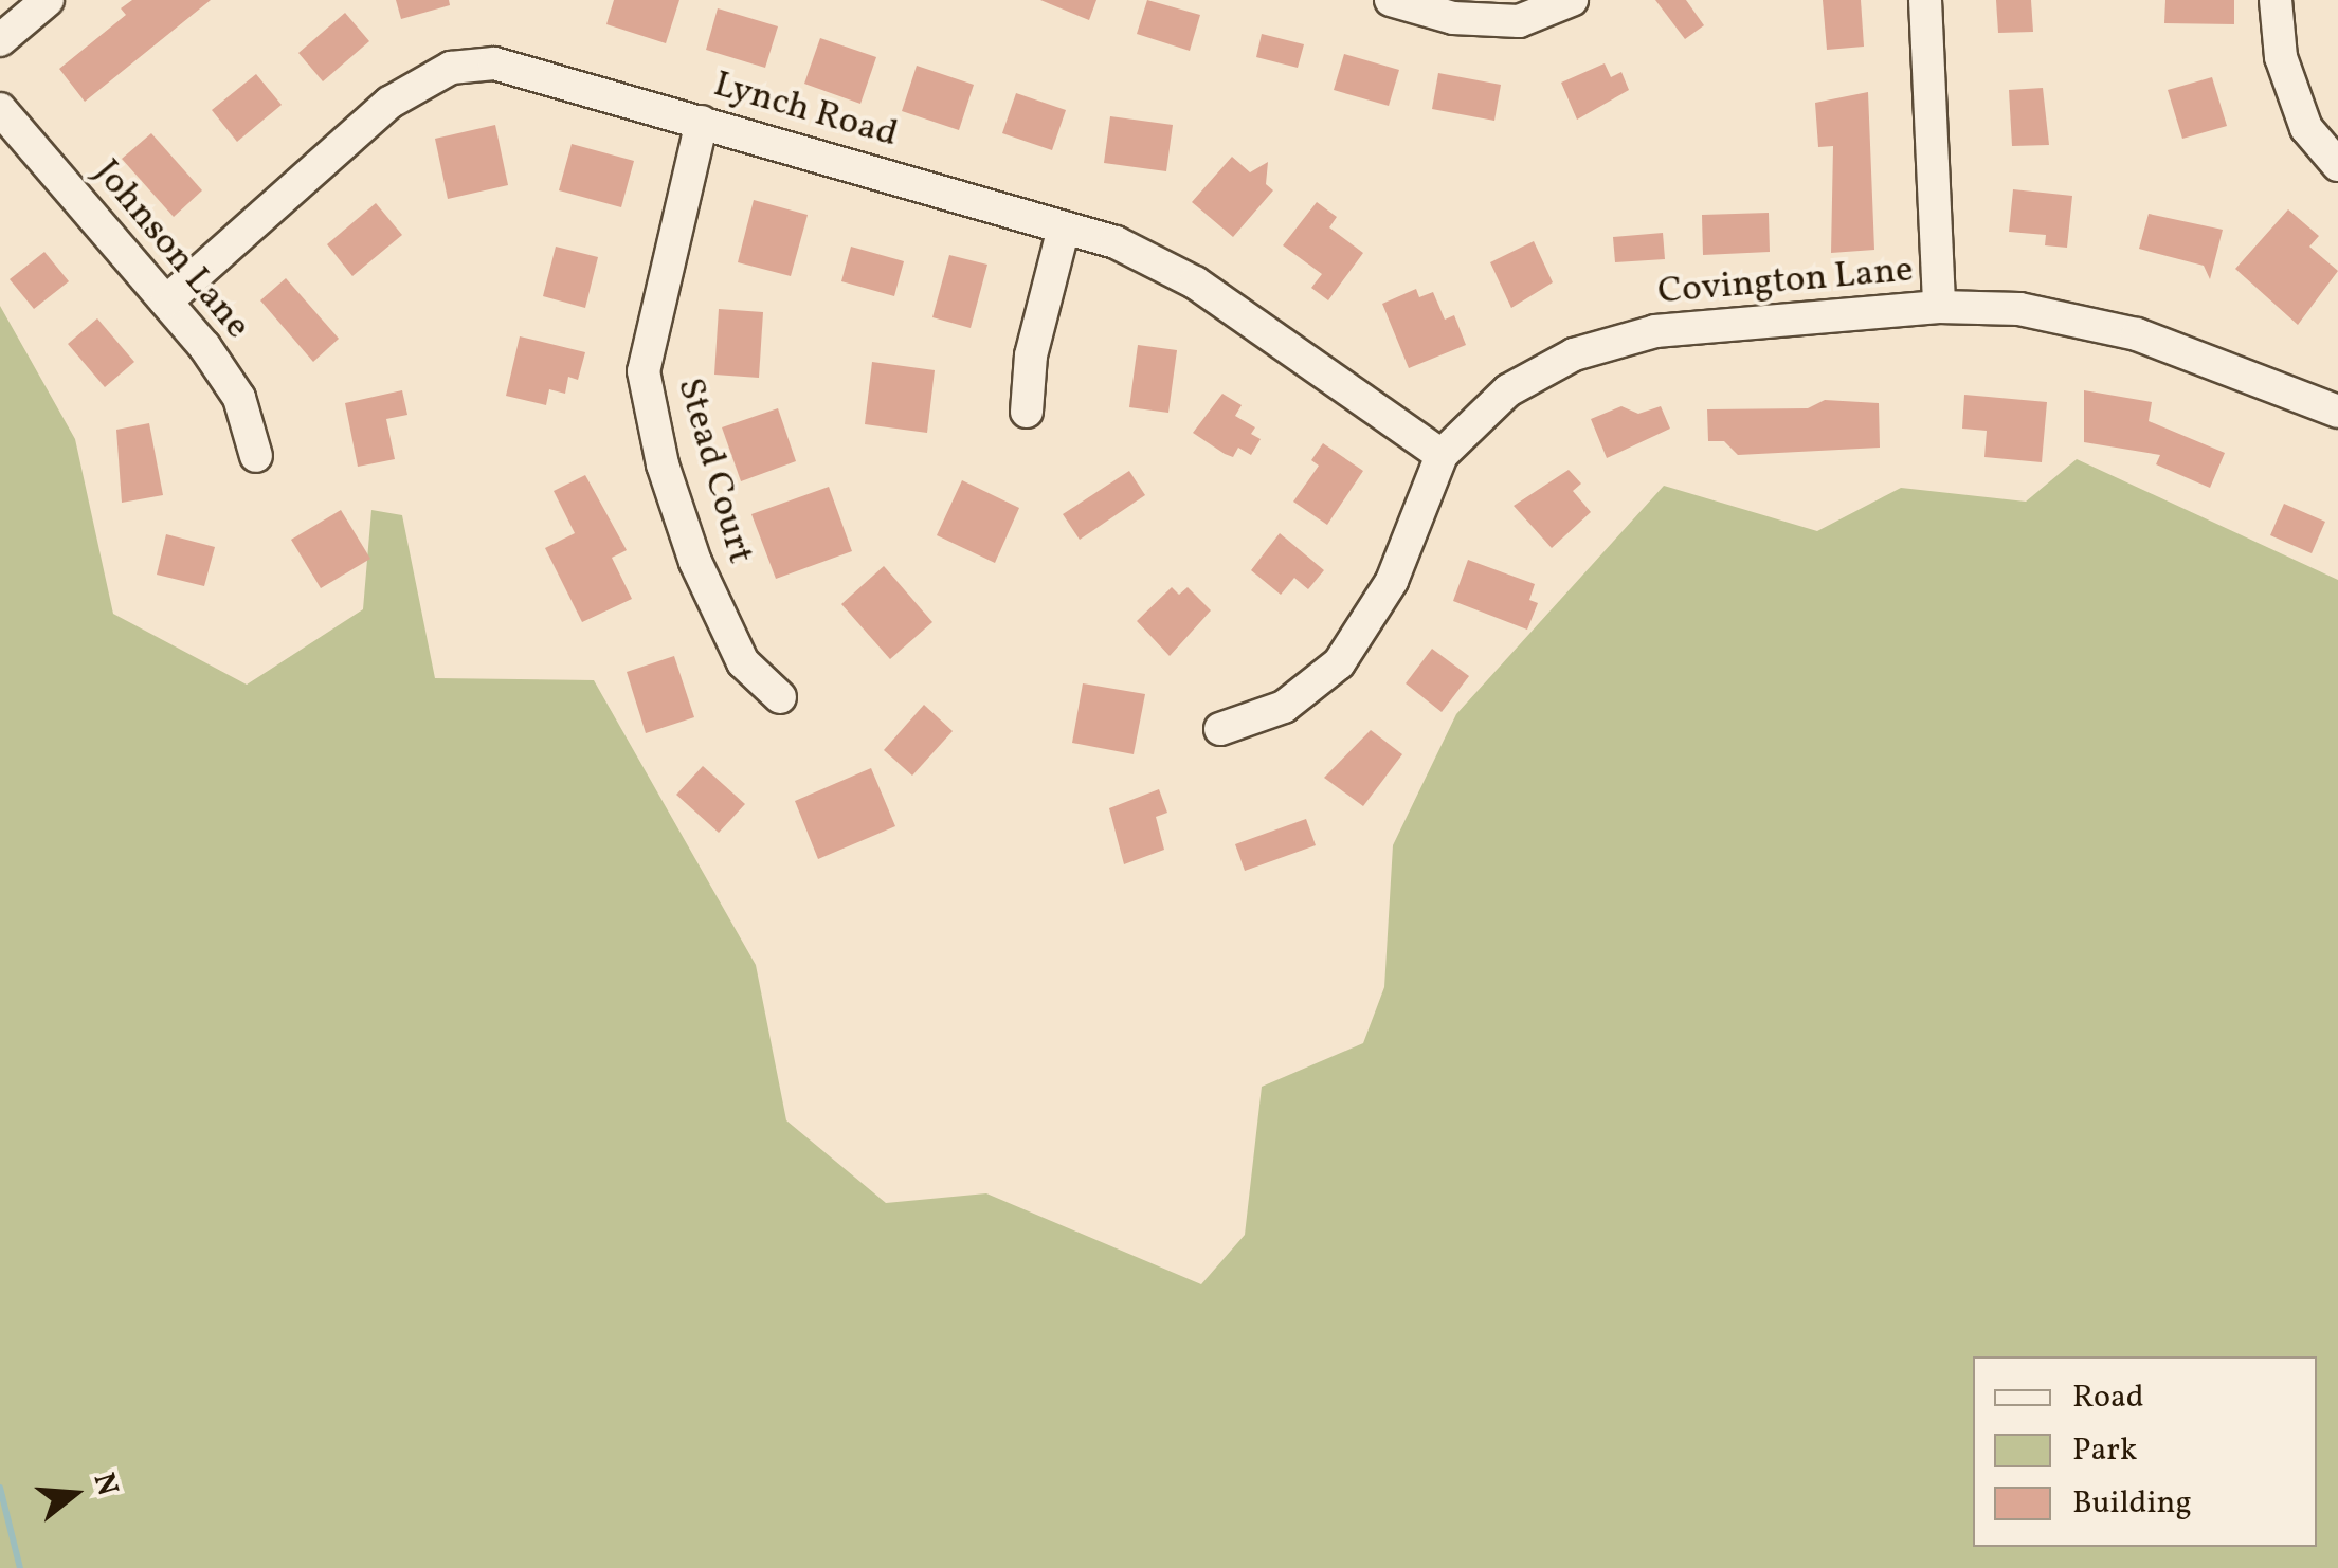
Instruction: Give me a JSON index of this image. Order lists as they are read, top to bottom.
{
  "streets": {
    "street": [
      "Lynch Road",
      "Johnson Lane",
      "Covington Lane",
      "Stead Court"
    ]
  },
  "crossings": [
    ["Lynch Road", "Johnson Lane"],
    ["Lynch Road", "Covington Lane"],
    ["Lynch Road", "Stead Court"]
  ],
  "legend": ["Road", "Park", "Building"],
  "north": "right"
}
